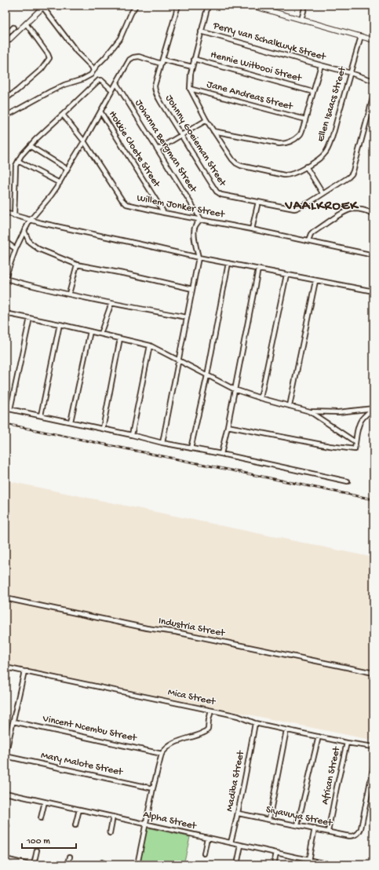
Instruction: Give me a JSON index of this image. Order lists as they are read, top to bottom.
{
  "streets": {
    "street": [
      "Perry van Schalkwyk Street",
      "Hennie Witbooi Street",
      "Jane Andreas Street",
      "Ellen Isaacs Street",
      "Johnny Goeieman Street",
      "Johanna Bergman Street",
      "Hokkie Cloete Street",
      "Willem Jonker Street",
      "Industria Street",
      "Mica Street",
      "Vincent Ncembu Street",
      "Mary Malote Street",
      "African Street",
      "Madiba Street",
      "Siyavuya Street",
      "Alpha Street"
    ]
  },
  "crossings": [
    ["Perry van Schalkwyk Street", "Ellen Isaacs Street"],
    ["Jane Andreas Street", "Ellen Isaacs Street"],
    ["Johanna Bergman Street", "Willem Jonker Street"],
    ["Hokkie Cloete Street", "Willem Jonker Street"],
    ["Mica Street", "African Street"],
    ["Mica Street", "Madiba Street"],
    ["African Street", "Siyavuya Street"],
    ["Madiba Street", "Siyavuya Street"],
    ["Madiba Street", "Alpha Street"]
  ],
  "districts": ["VAALKROEK"],
  "scale_bar": "100 m"
}
